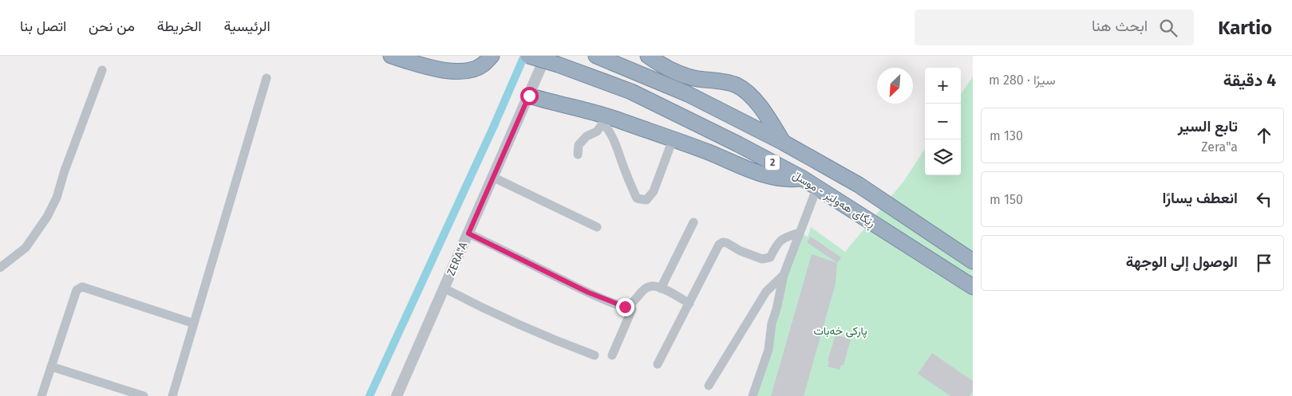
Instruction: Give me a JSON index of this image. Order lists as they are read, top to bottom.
{
  "streets": {
    "highway": ["2", "ڕێگای هەولێر - موسڵ"],
    "street": ["ZERA\"A"]
  },
  "crossings": [
    ["2", "ڕێگای هەولێر - موسڵ"],
    ["2", "ZERA\"A"],
    ["ڕێگای هەولێر - موسڵ", "ZERA\"A"]
  ],
  "parks": ["پارکی خەبات"],
  "north": "bottom left",
  "page": {
    "header": "Kartio",
    "search": "ابحث هنا",
    "nav": [
      "الرئيسية",
      "الخريطة",
      "من نحن",
      "اتصل بنا"
    ],
    "heading": ["4 دقيقة", "سيرًا · 280 m"],
    "map_buttons": ["+", "−"],
    "list": [
      ["تابع السير", "Zera\"a", "130 m"],
      ["انعطف يسارًا", "150 m"],
      "الوصول إلى الوجهة"
    ]
  }
}
